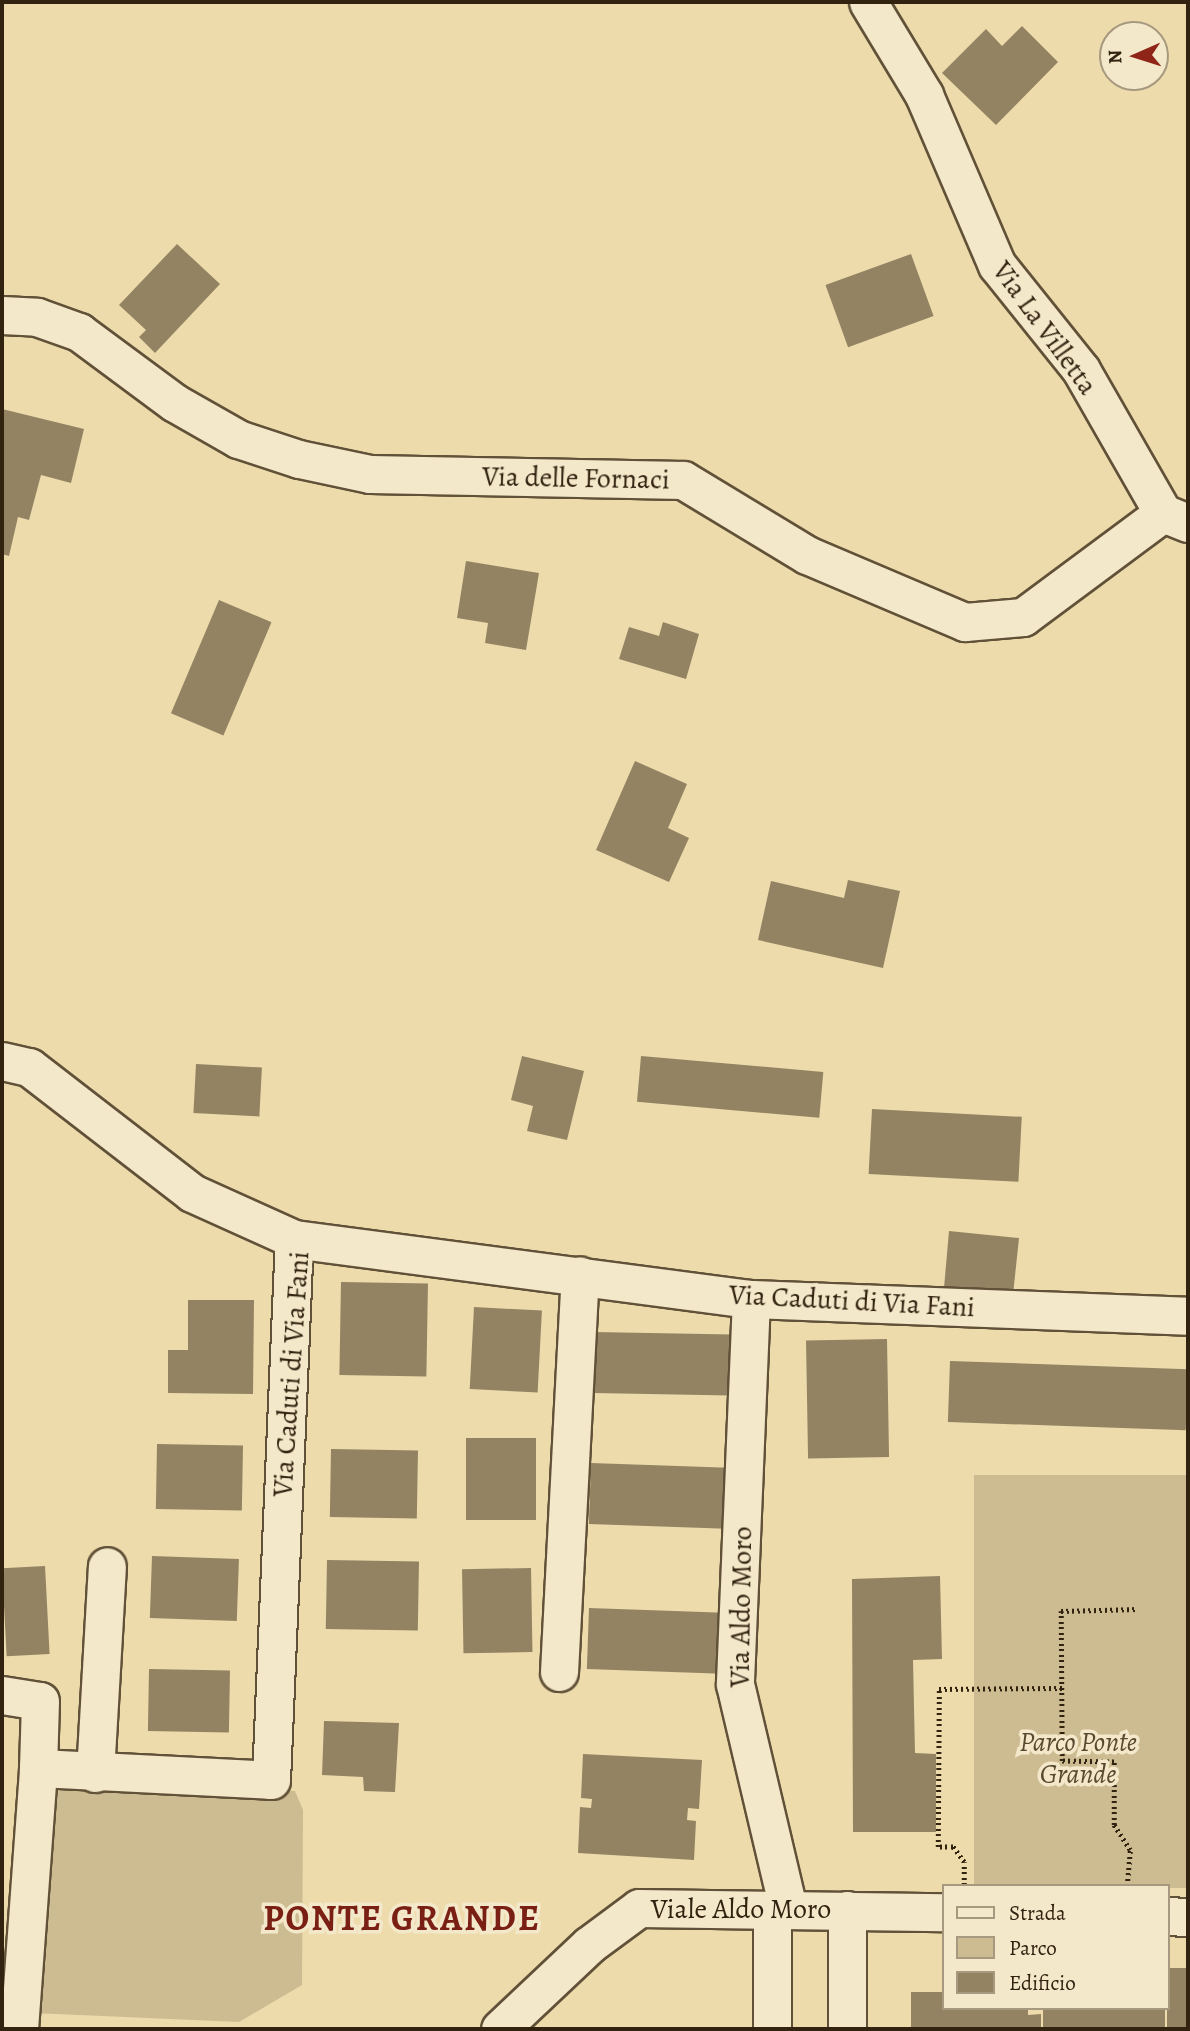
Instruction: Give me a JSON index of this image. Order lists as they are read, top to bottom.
{
  "streets": {
    "street": [
      "Via La Villetta",
      "Via delle Fornaci",
      "Via Caduti di Via Fani",
      "Via Aldo Moro",
      "Viale Aldo Moro"
    ]
  },
  "crossings": [
    ["Via La Villetta", "Via delle Fornaci"],
    ["Via Caduti di Via Fani", "Via Aldo Moro"],
    ["Via Aldo Moro", "Viale Aldo Moro"]
  ],
  "districts": ["PONTE GRANDE"],
  "parks": ["Parco Ponte Grande"],
  "legend": ["Strada", "Parco", "Edificio"],
  "north": "left"
}
